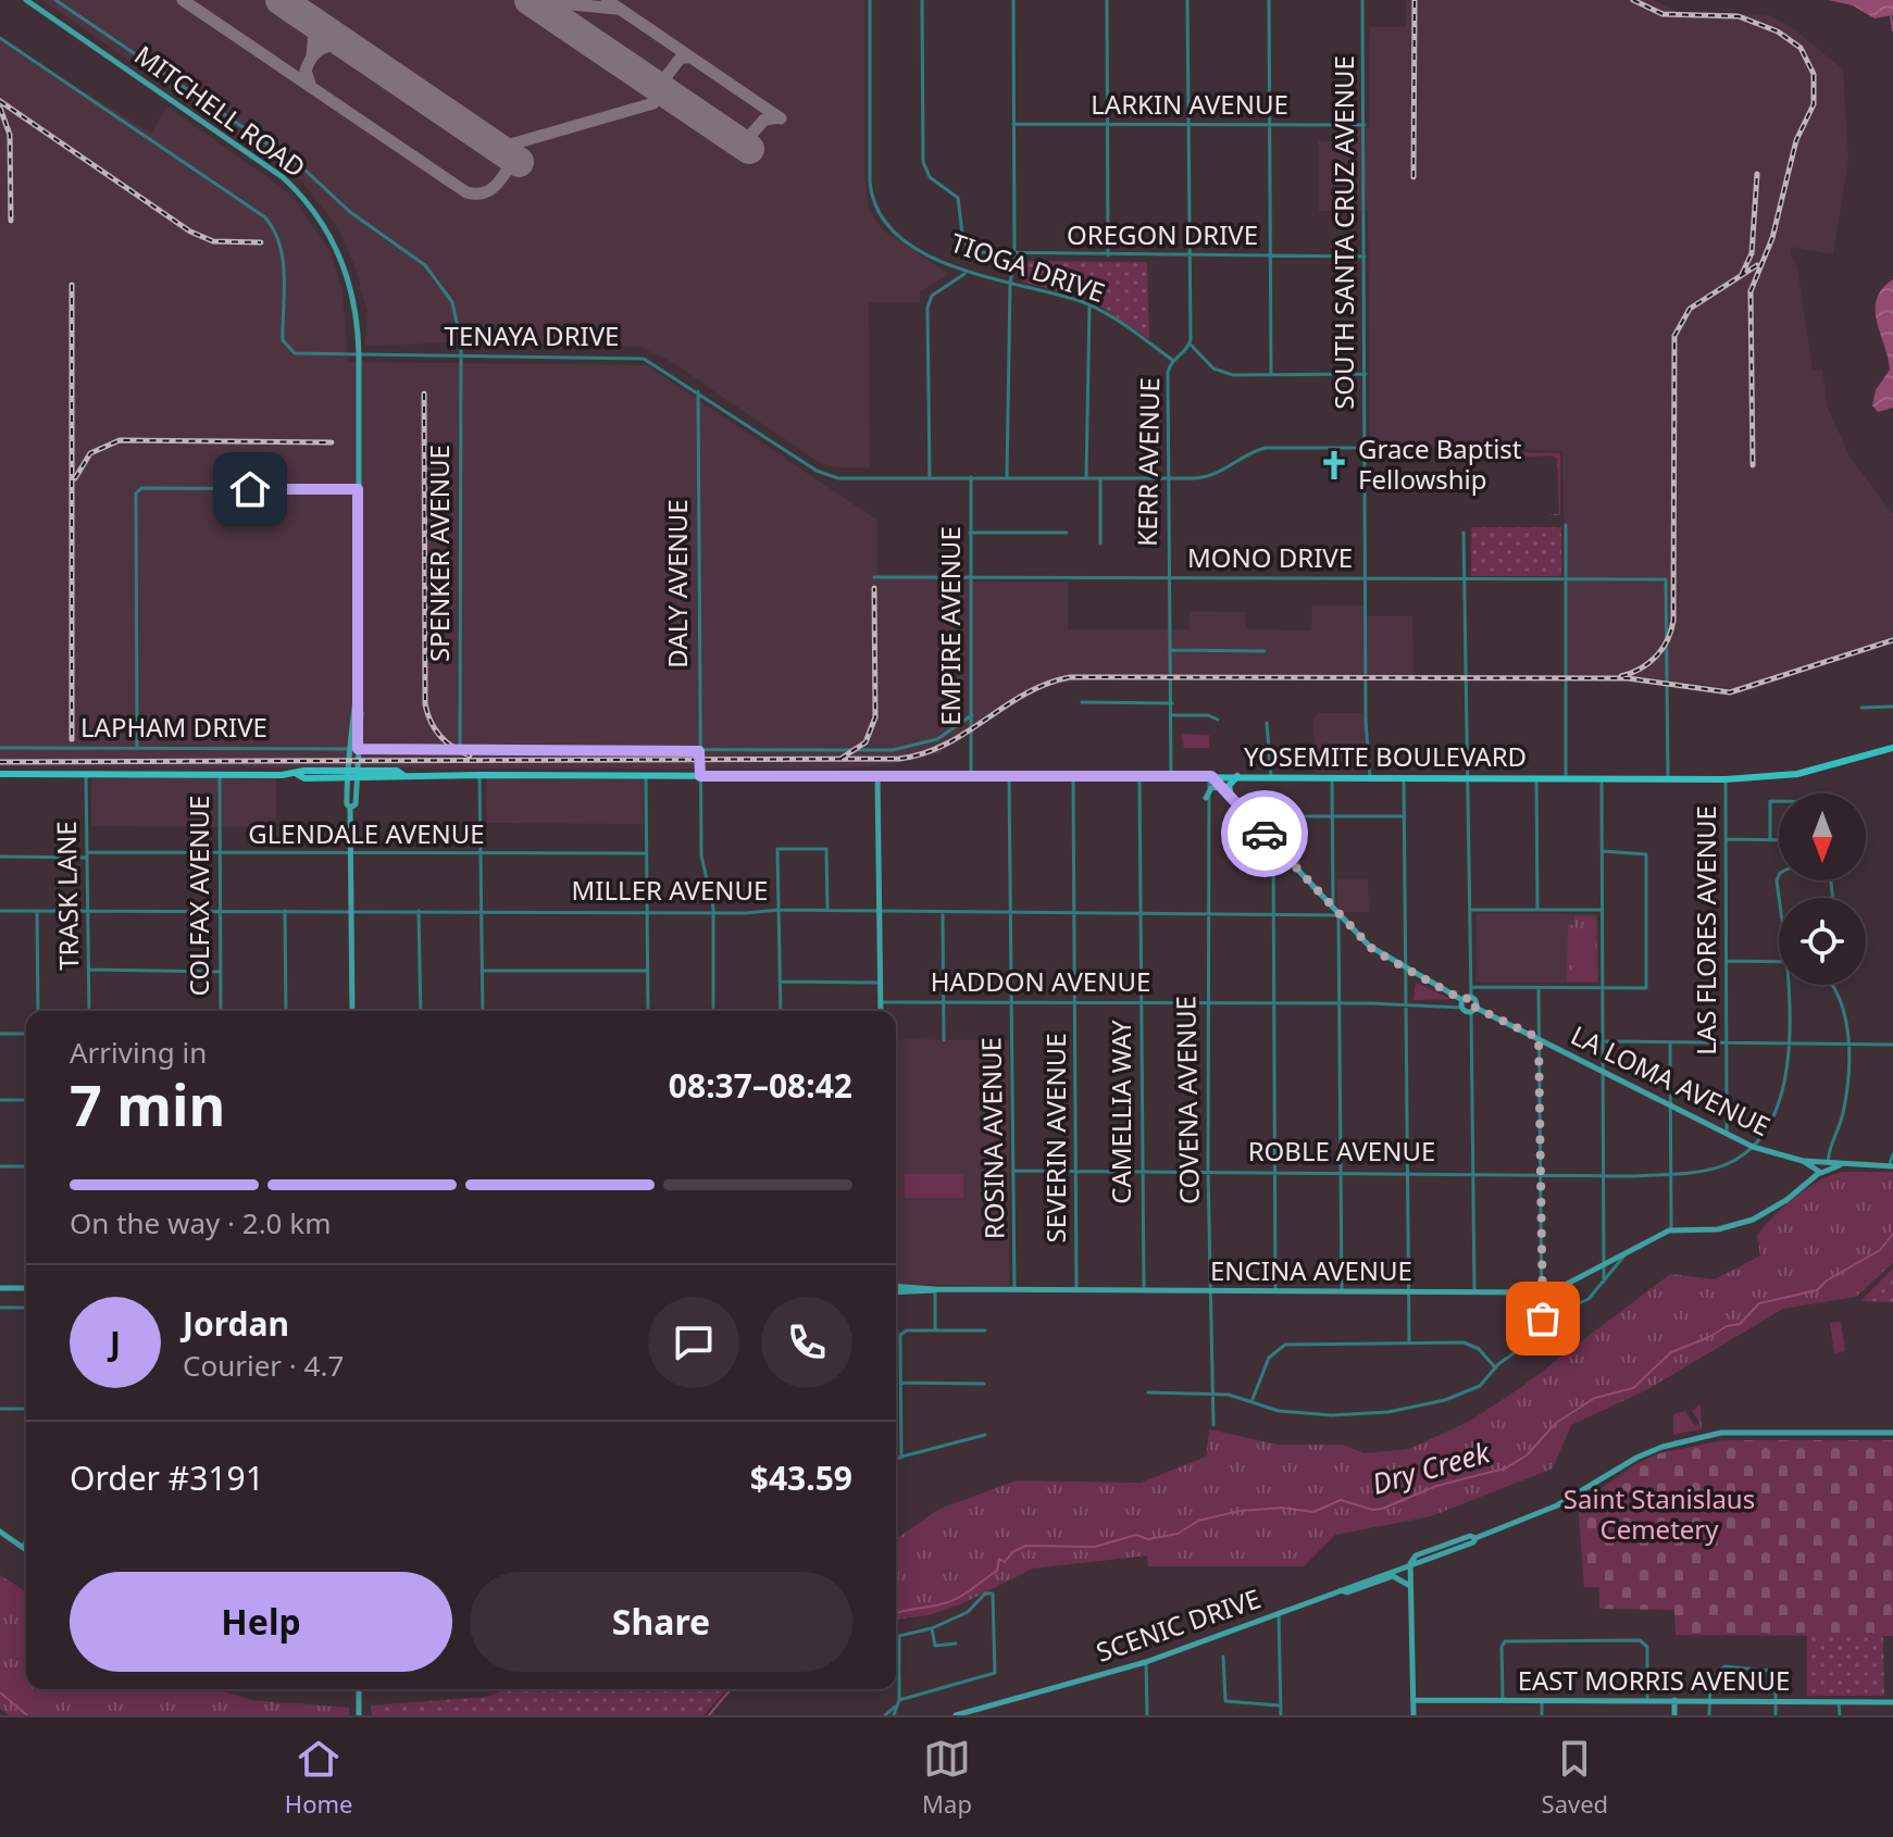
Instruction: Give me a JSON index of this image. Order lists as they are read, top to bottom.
{
  "streets": {
    "main road": [
      "MITCHELL ROAD",
      "YOSEMITE BOULEVARD",
      "LA LOMA AVENUE",
      "ENCINA AVENUE",
      "SCENIC DRIVE",
      "EAST MORRIS AVENUE"
    ],
    "street": [
      "LARKIN AVENUE",
      "SOUTH SANTA CRUZ AVENUE",
      "OREGON DRIVE",
      "TIOGA DRIVE",
      "TENAYA DRIVE",
      "KERR AVENUE",
      "SPENKER AVENUE",
      "MONO DRIVE",
      "DALY AVENUE",
      "EMPIRE AVENUE",
      "LAPHAM DRIVE",
      "GLENDALE AVENUE",
      "MILLER AVENUE",
      "TRASK LANE",
      "COLFAX AVENUE",
      "LAS FLORES AVENUE",
      "HADDON AVENUE",
      "COVENA AVENUE",
      "CAMELLIA WAY",
      "ROSINA AVENUE",
      "SEVERIN AVENUE",
      "ROBLE AVENUE"
    ]
  },
  "crossings": [
    ["LARKIN AVENUE", "SOUTH SANTA CRUZ AVENUE"],
    ["MITCHELL ROAD", "TENAYA DRIVE"],
    ["MITCHELL ROAD", "LAPHAM DRIVE"],
    ["MITCHELL ROAD", "YOSEMITE BOULEVARD"],
    ["SOUTH SANTA CRUZ AVENUE", "OREGON DRIVE"],
    ["SOUTH SANTA CRUZ AVENUE", "TENAYA DRIVE"],
    ["SOUTH SANTA CRUZ AVENUE", "MONO DRIVE"],
    ["SOUTH SANTA CRUZ AVENUE", "YOSEMITE BOULEVARD"],
    ["TIOGA DRIVE", "KERR AVENUE"],
    ["TENAYA DRIVE", "KERR AVENUE"],
    ["TENAYA DRIVE", "SPENKER AVENUE"],
    ["TENAYA DRIVE", "DALY AVENUE"],
    ["TENAYA DRIVE", "EMPIRE AVENUE"],
    ["KERR AVENUE", "MONO DRIVE"],
    ["KERR AVENUE", "YOSEMITE BOULEVARD"],
    ["MONO DRIVE", "EMPIRE AVENUE"],
    ["MONO DRIVE", "YOSEMITE BOULEVARD"],
    ["DALY AVENUE", "YOSEMITE BOULEVARD"],
    ["DALY AVENUE", "MILLER AVENUE"],
    ["EMPIRE AVENUE", "YOSEMITE BOULEVARD"],
    ["YOSEMITE BOULEVARD", "TRASK LANE"],
    ["YOSEMITE BOULEVARD", "COLFAX AVENUE"],
    ["YOSEMITE BOULEVARD", "LAS FLORES AVENUE"],
    ["YOSEMITE BOULEVARD", "COVENA AVENUE"],
    ["YOSEMITE BOULEVARD", "CAMELLIA WAY"],
    ["YOSEMITE BOULEVARD", "ROSINA AVENUE"],
    ["YOSEMITE BOULEVARD", "SEVERIN AVENUE"],
    ["GLENDALE AVENUE", "TRASK LANE"],
    ["GLENDALE AVENUE", "COLFAX AVENUE"],
    ["MILLER AVENUE", "TRASK LANE"],
    ["MILLER AVENUE", "COLFAX AVENUE"],
    ["MILLER AVENUE", "COVENA AVENUE"],
    ["MILLER AVENUE", "CAMELLIA WAY"],
    ["MILLER AVENUE", "ROSINA AVENUE"],
    ["MILLER AVENUE", "SEVERIN AVENUE"],
    ["LAS FLORES AVENUE", "LA LOMA AVENUE"],
    ["HADDON AVENUE", "LA LOMA AVENUE"],
    ["HADDON AVENUE", "COVENA AVENUE"],
    ["HADDON AVENUE", "CAMELLIA WAY"],
    ["HADDON AVENUE", "ROSINA AVENUE"],
    ["HADDON AVENUE", "SEVERIN AVENUE"],
    ["LA LOMA AVENUE", "ROBLE AVENUE"],
    ["COVENA AVENUE", "ROBLE AVENUE"],
    ["COVENA AVENUE", "ENCINA AVENUE"],
    ["CAMELLIA WAY", "ROBLE AVENUE"],
    ["CAMELLIA WAY", "ENCINA AVENUE"],
    ["ROSINA AVENUE", "ROBLE AVENUE"],
    ["ROSINA AVENUE", "ENCINA AVENUE"],
    ["SEVERIN AVENUE", "ROBLE AVENUE"],
    ["SEVERIN AVENUE", "ENCINA AVENUE"]
  ],
  "water": ["Dry Creek"],
  "parks": ["Saint Stanislaus Cemetery"],
  "places": {
    "church": ["Grace Baptist Fellowship"]
  },
  "north": "bottom",
  "page": {
    "heading": ["7 min", "Arriving in", "08:37–08:42"],
    "panel": [
      "Jordan",
      "Courier · 4.7",
      "Order #3191",
      "$43.59"
    ],
    "bar": "On the way · 2.0 km",
    "round": "J",
    "buttons": ["Help", "Share"],
    "tabs": ["Home", "Map", "Saved"]
  }
}
